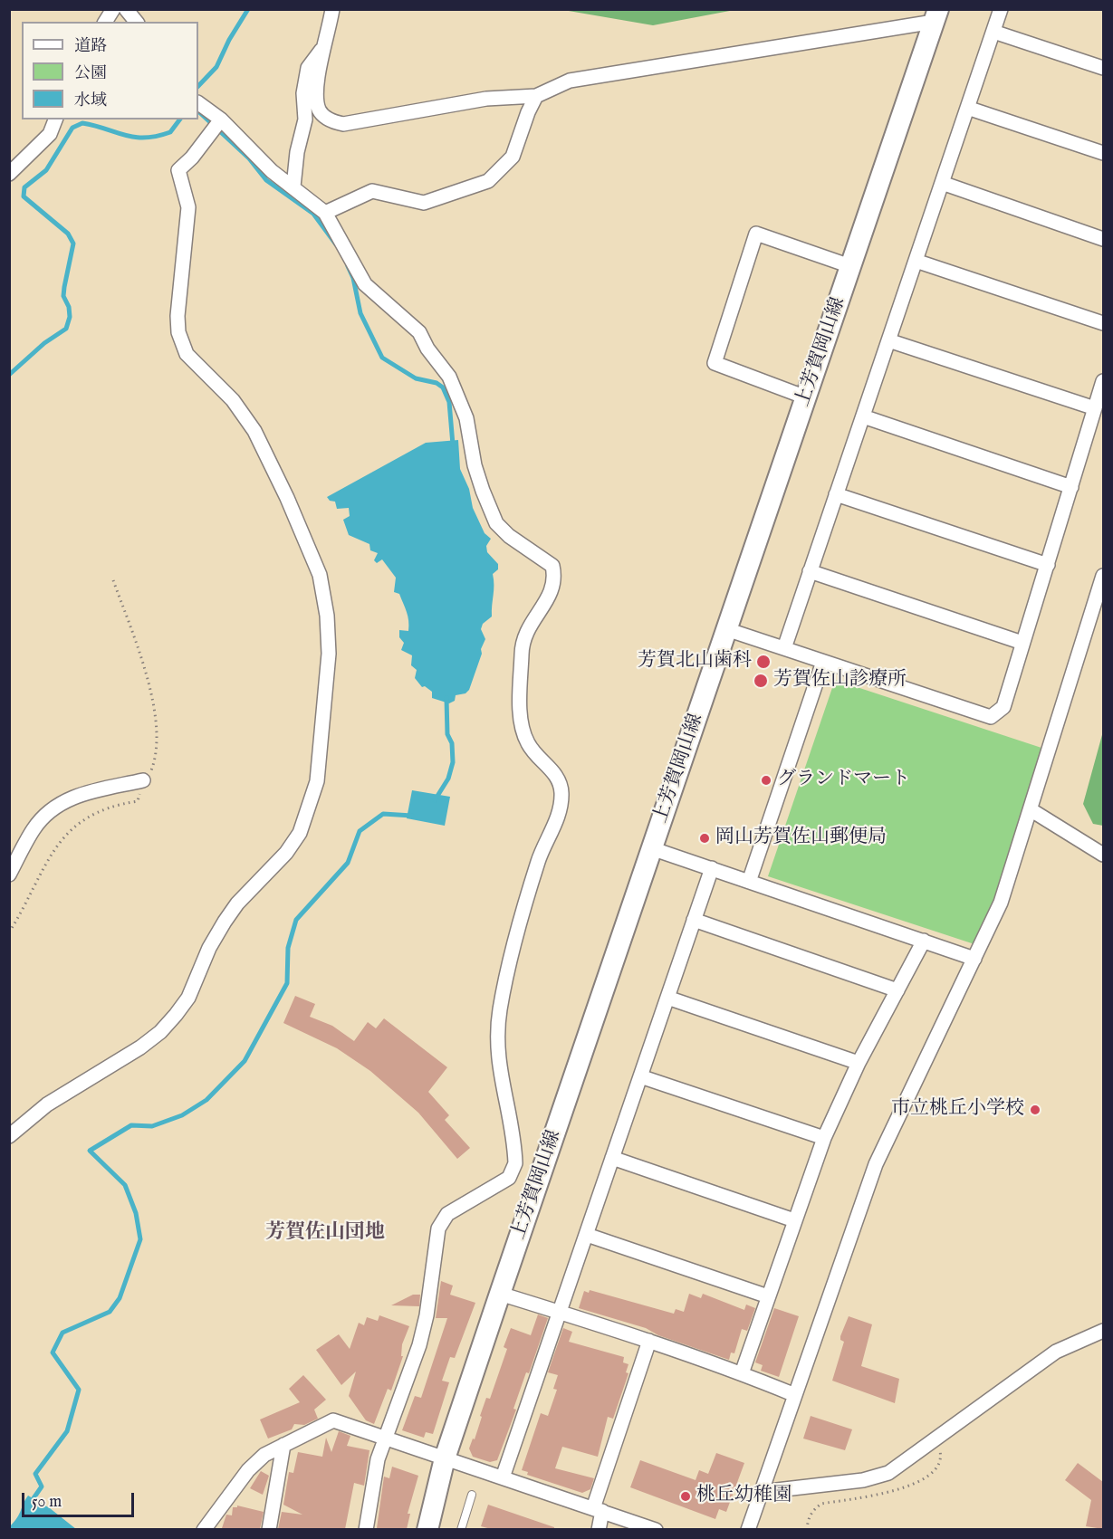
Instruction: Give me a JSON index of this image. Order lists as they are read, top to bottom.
{
  "streets": {
    "main road": ["上芳賀岡山線"]
  },
  "districts": ["芳賀佐山団地"],
  "places": [
    "芳賀北山歯科",
    "芳賀佐山診療所",
    "グランドマート",
    "岡山芳賀佐山郵便局",
    "市立桃丘小学校",
    "桃丘幼稚園"
  ],
  "legend": ["道路", "公園", "水域"],
  "scale_bar": "50 m"
}
